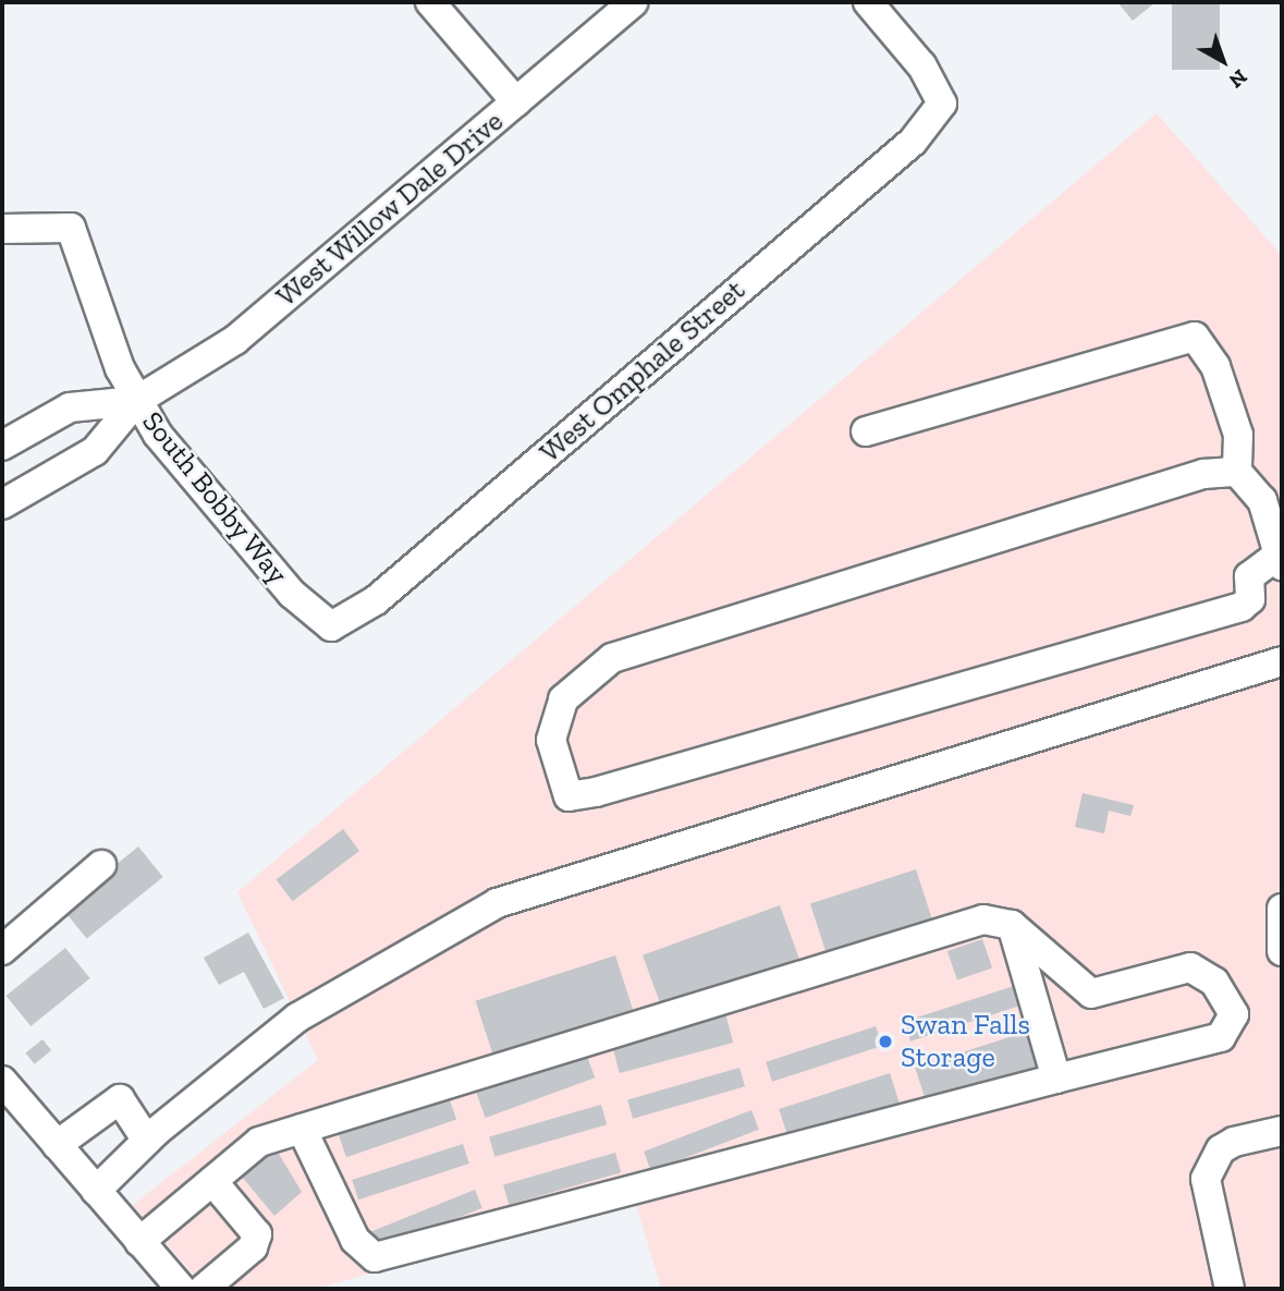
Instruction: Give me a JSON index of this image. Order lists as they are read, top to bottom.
{
  "streets": {
    "street": ["West Willow Dale Drive", "West Omphale Street", "South Bobby Way"]
  },
  "crossings": [
    ["West Willow Dale Drive", "South Bobby Way"],
    ["West Omphale Street", "South Bobby Way"]
  ],
  "places": ["Swan Falls Storage"],
  "north": "bottom right"
}
